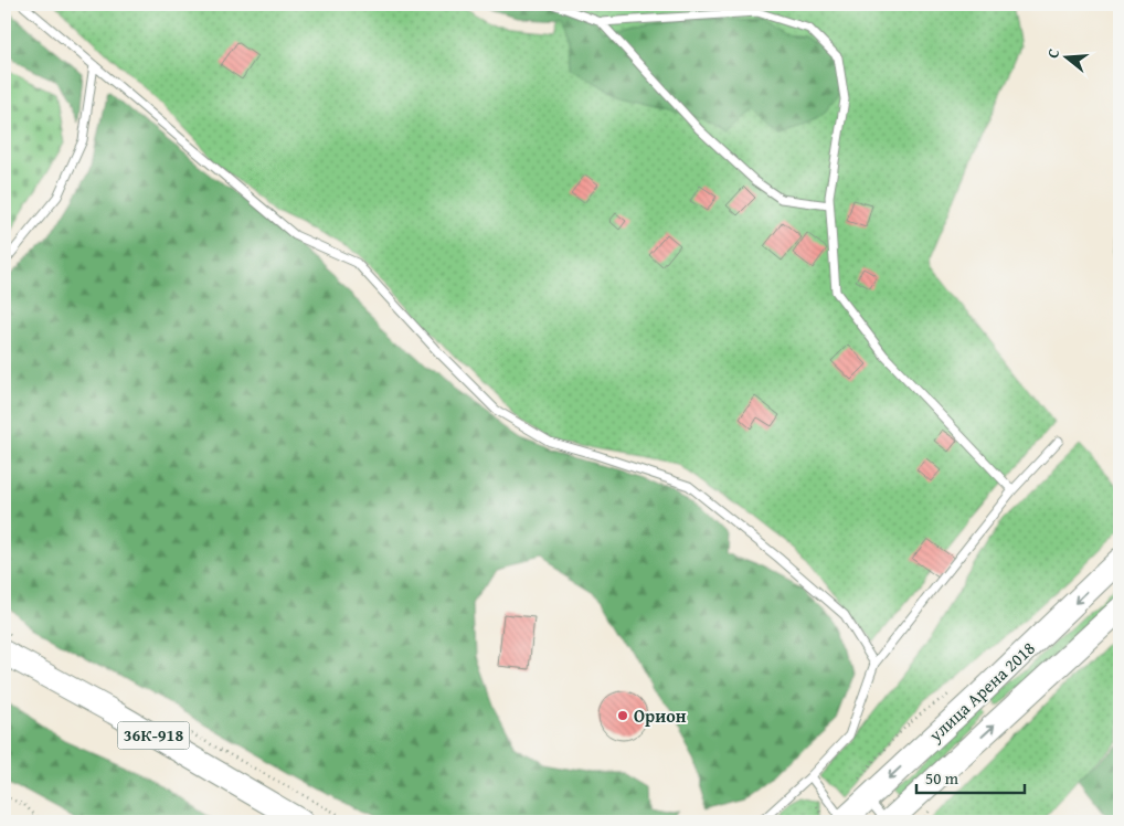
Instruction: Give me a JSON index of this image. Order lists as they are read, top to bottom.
{
  "streets": {
    "main road": ["улица Арена 2018", "36К-918"]
  },
  "places": ["Орион"],
  "scale_bar": "50 m",
  "north": "left"
}
